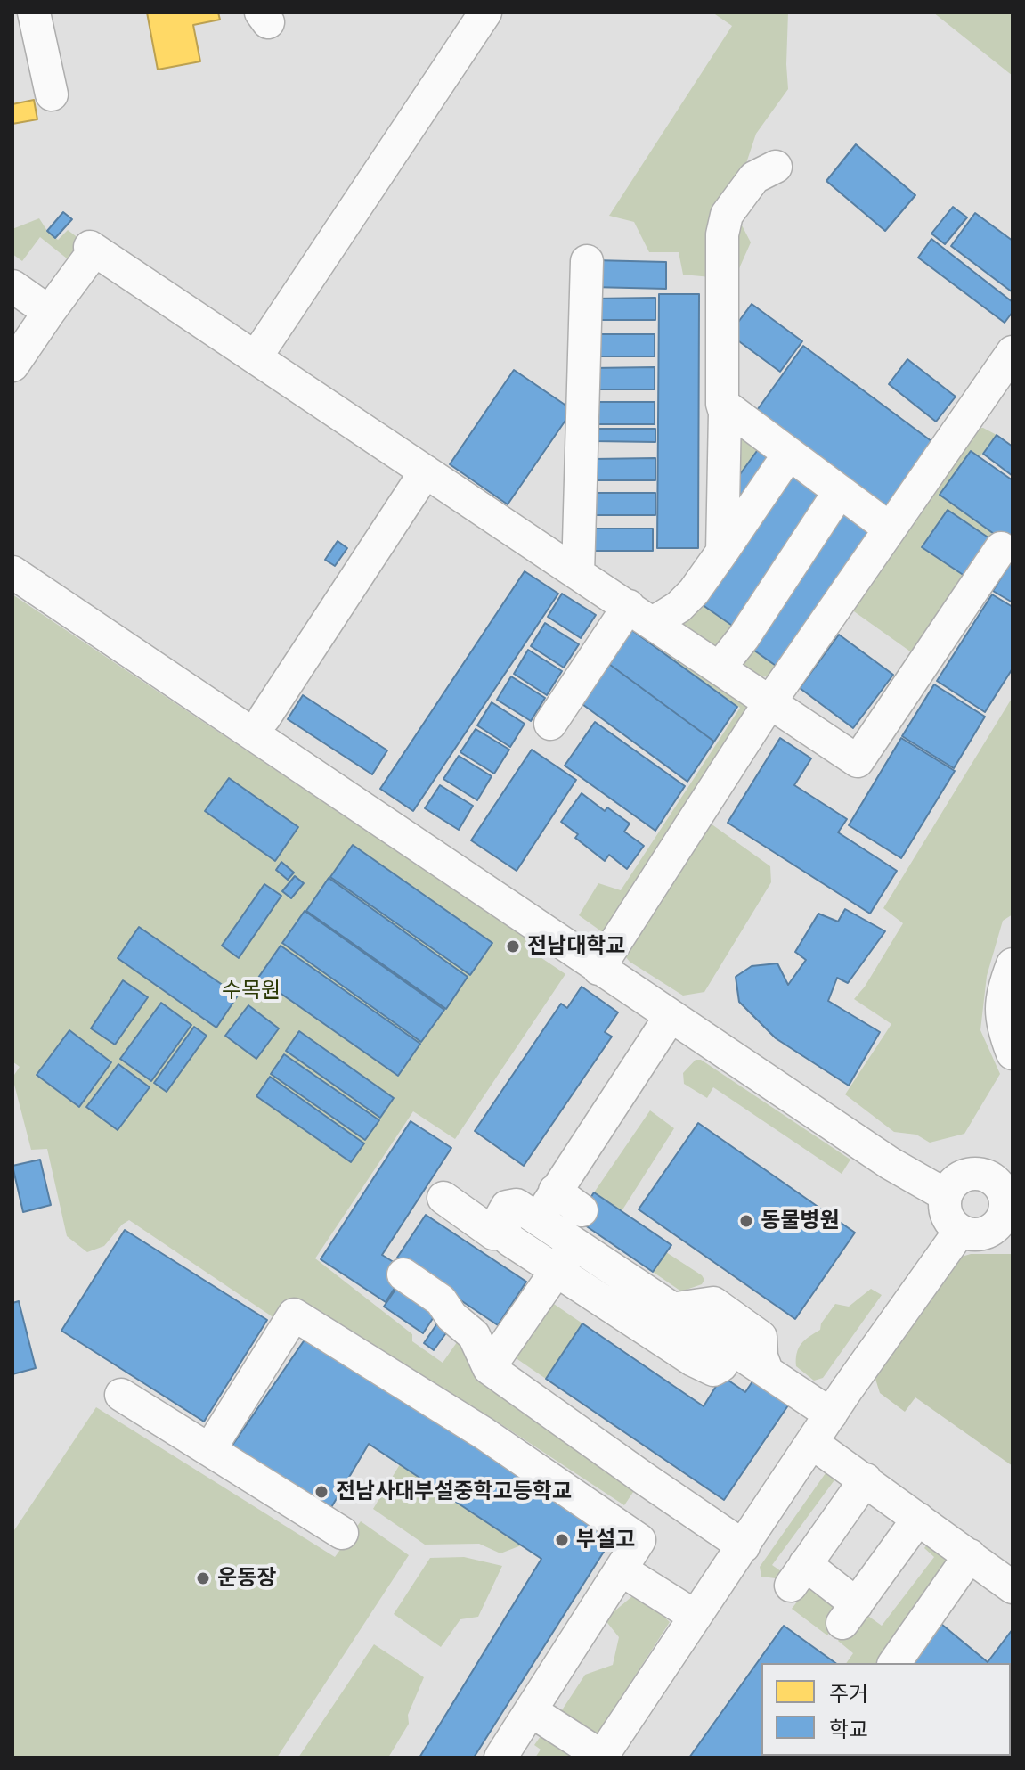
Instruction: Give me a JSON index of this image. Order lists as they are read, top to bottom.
{
  "parks": ["수목원"],
  "places": [
    "전남대학교",
    "동물병원",
    "전남사대부설중학고등학교",
    "부설고",
    "운동장"
  ],
  "legend": ["주거", "학교"]
}
